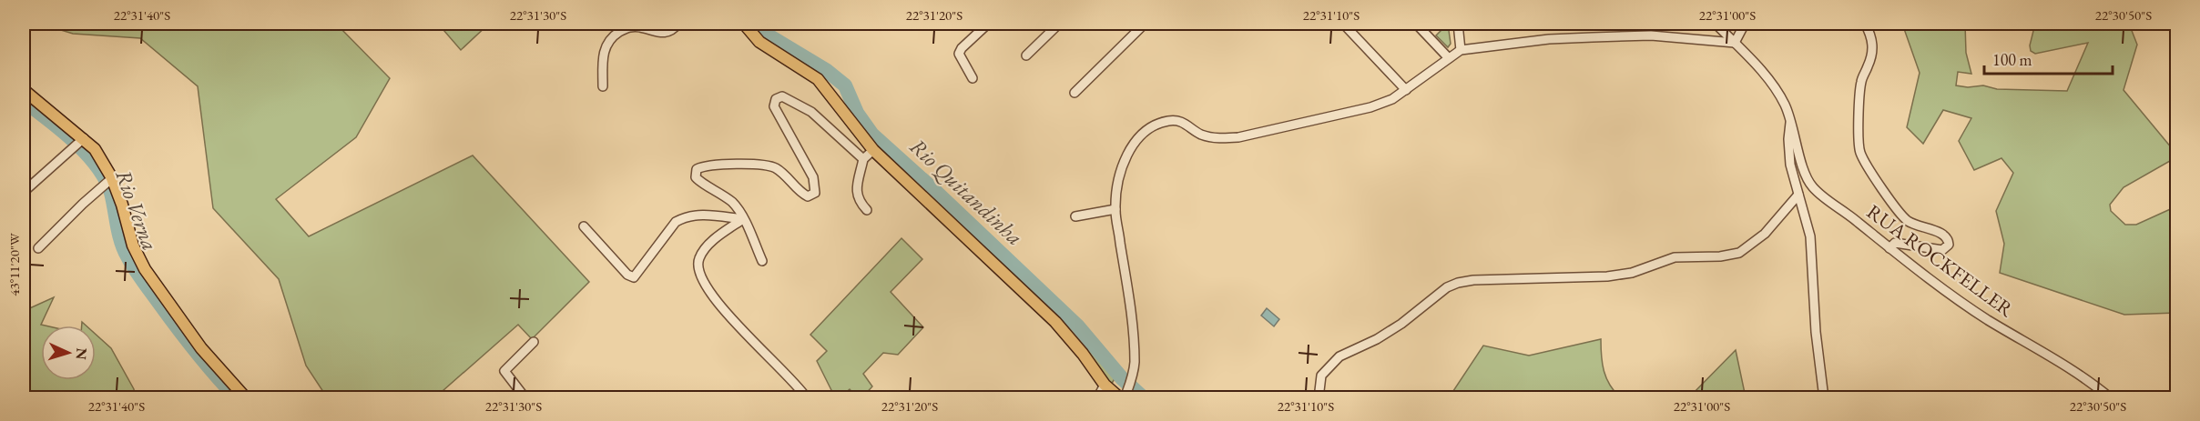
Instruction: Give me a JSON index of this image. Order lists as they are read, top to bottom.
{
  "streets": {
    "street": ["RUA ROCKFELLER"]
  },
  "water": ["Rio Quitandinha", "Rio Verna"],
  "scale_bar": "100 m",
  "north": "right",
  "coordinates": [
    "22°31'40\"S",
    "22°31'30\"S",
    "22°31'20\"S",
    "22°31'10\"S",
    "22°31'00\"S",
    "22°30'50\"S",
    "43°11'20\"W"
  ]
}
